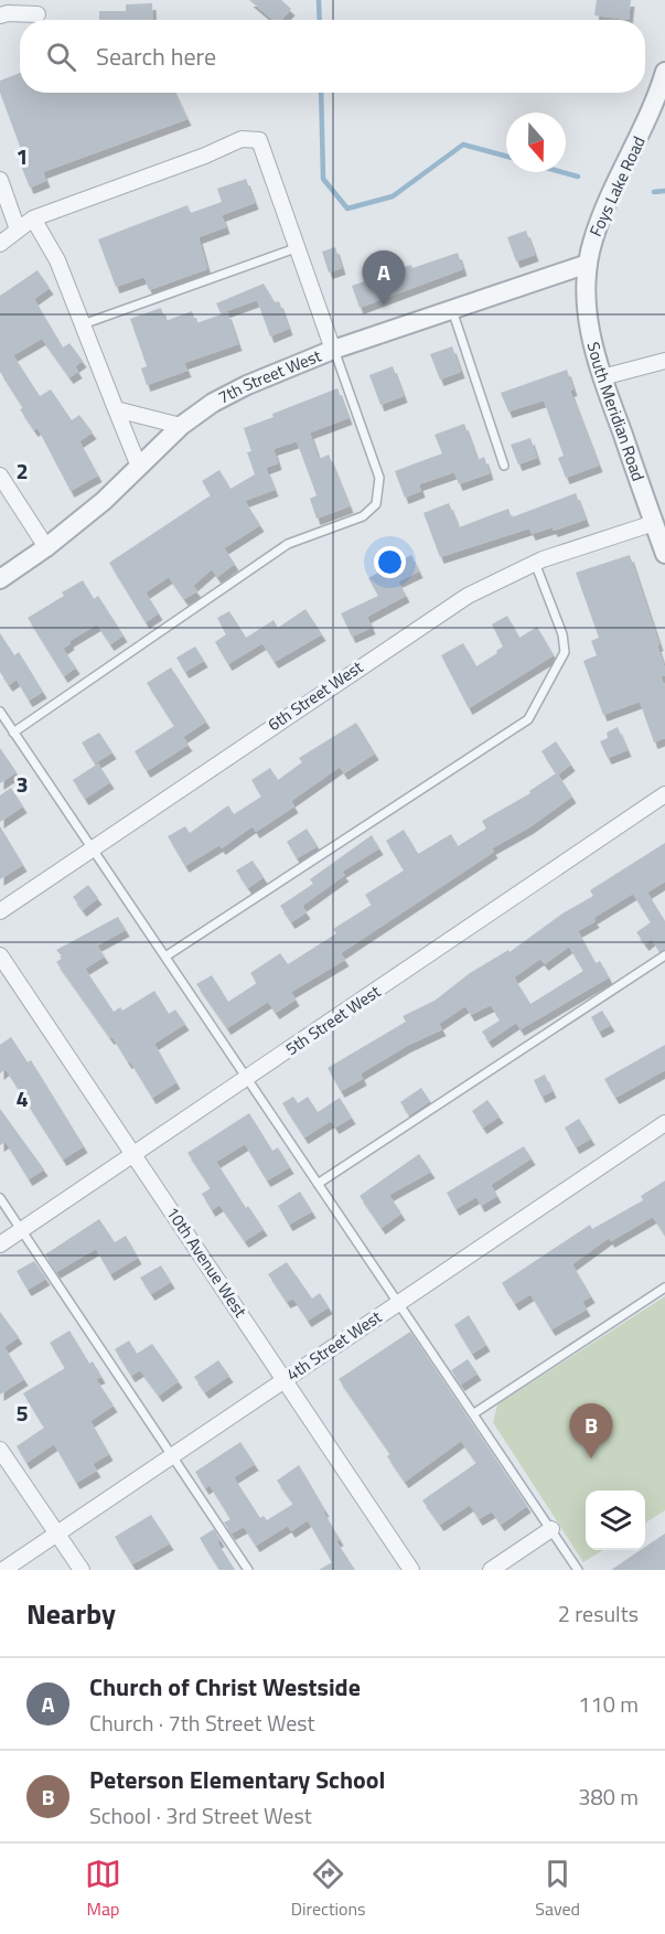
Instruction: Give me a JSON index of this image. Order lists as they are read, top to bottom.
{
  "streets": {
    "street": [
      "Foys Lake Road",
      "7th Street West",
      "South Meridian Road",
      "6th Street West",
      "5th Street West",
      "10th Avenue West",
      "4th Street West"
    ]
  },
  "crossings": [
    ["Foys Lake Road", "7th Street West"],
    ["Foys Lake Road", "South Meridian Road"],
    ["7th Street West", "South Meridian Road"],
    ["South Meridian Road", "6th Street West"],
    ["5th Street West", "10th Avenue West"],
    ["10th Avenue West", "4th Street West"]
  ],
  "north": "bottom",
  "page": {
    "search": "Search here",
    "pins": ["A", "B"],
    "heading": ["Nearby", "2 results"],
    "list": [
      {
        "mark": "A",
        "name": "Church of Christ Westside",
        "note": "Church · 7th Street West",
        "value": "110 m"
      },
      {
        "mark": "B",
        "name": "Peterson Elementary School",
        "note": "School · 3rd Street West",
        "value": "380 m"
      }
    ],
    "nav": ["Map", "Directions", "Saved"]
  },
  "grid": {
    "rows": [
      "1",
      "2",
      "3",
      "4",
      "5"
    ]
  }
}
